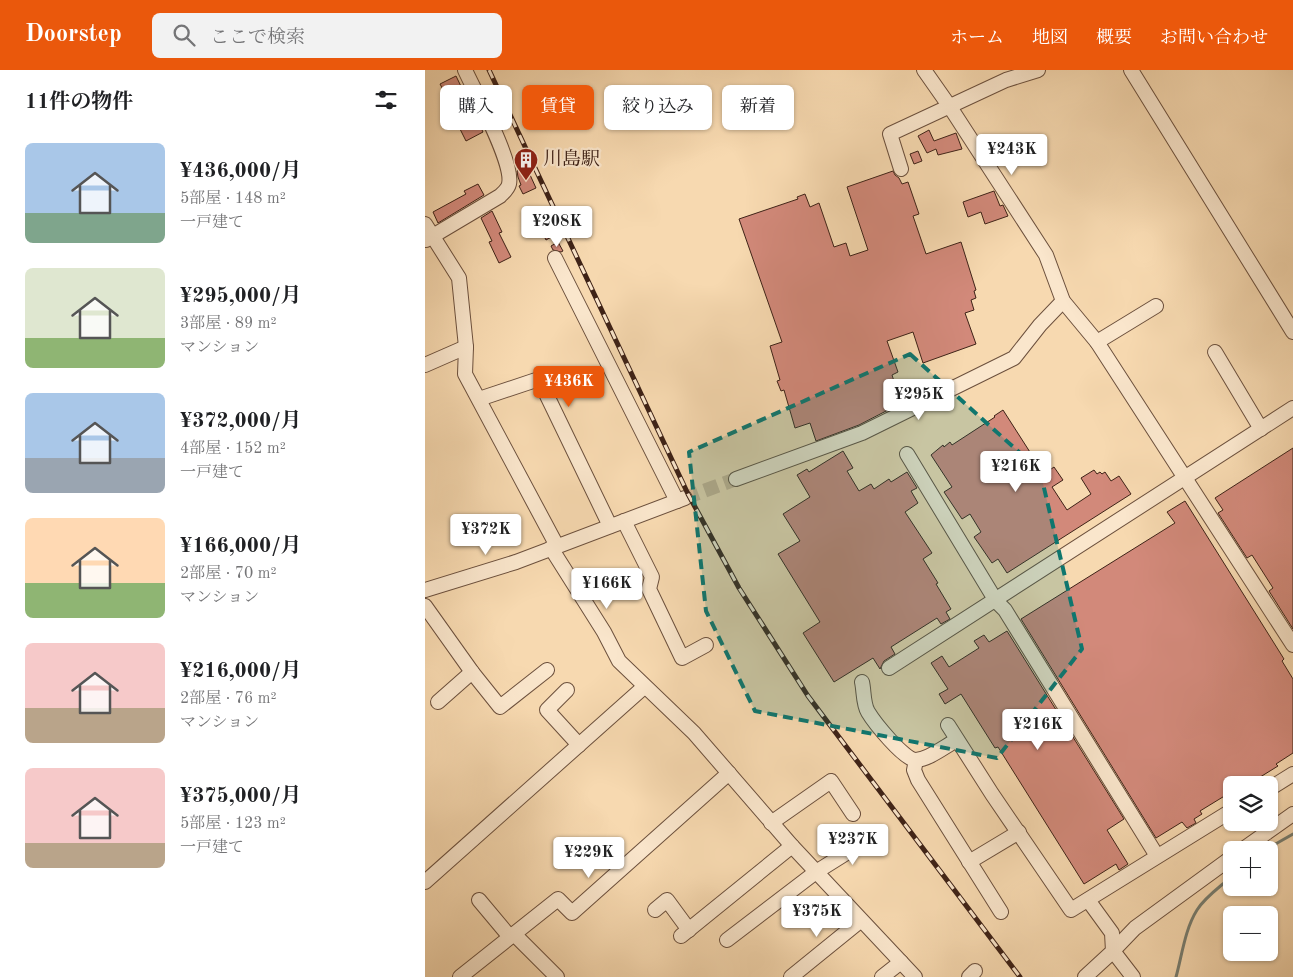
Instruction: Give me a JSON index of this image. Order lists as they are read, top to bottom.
{
  "places": {
    "building": ["川島駅"]
  },
  "page": {
    "header": "Doorstep",
    "search": "ここで検索",
    "nav": [
      "ホーム",
      "地図",
      "概要",
      "お問い合わせ"
    ],
    "heading": "11件の物件",
    "chip": [
      "購入",
      "賃貸",
      "絞り込み",
      "新着"
    ],
    "list": [
      {
        "name": "¥436,000/月",
        "note": "5部屋 · 148 m² · 一戸建て"
      },
      {
        "name": "¥295,000/月",
        "note": "3部屋 · 89 m² · マンション"
      },
      {
        "name": "¥372,000/月",
        "note": "4部屋 · 152 m² · 一戸建て"
      },
      {
        "name": "¥166,000/月",
        "note": "2部屋 · 70 m² · マンション"
      },
      {
        "name": "¥216,000/月",
        "note": "2部屋 · 76 m² · マンション"
      },
      {
        "name": "¥375,000/月",
        "note": "5部屋 · 123 m² · 一戸建て"
      }
    ],
    "price": [
      "¥243K",
      "¥208K",
      "¥436K",
      "¥295K",
      "¥216K",
      "¥372K",
      "¥166K",
      "¥216K",
      "¥237K",
      "¥229K",
      "¥375K"
    ],
    "map_buttons": ["+", "−"]
  }
}
